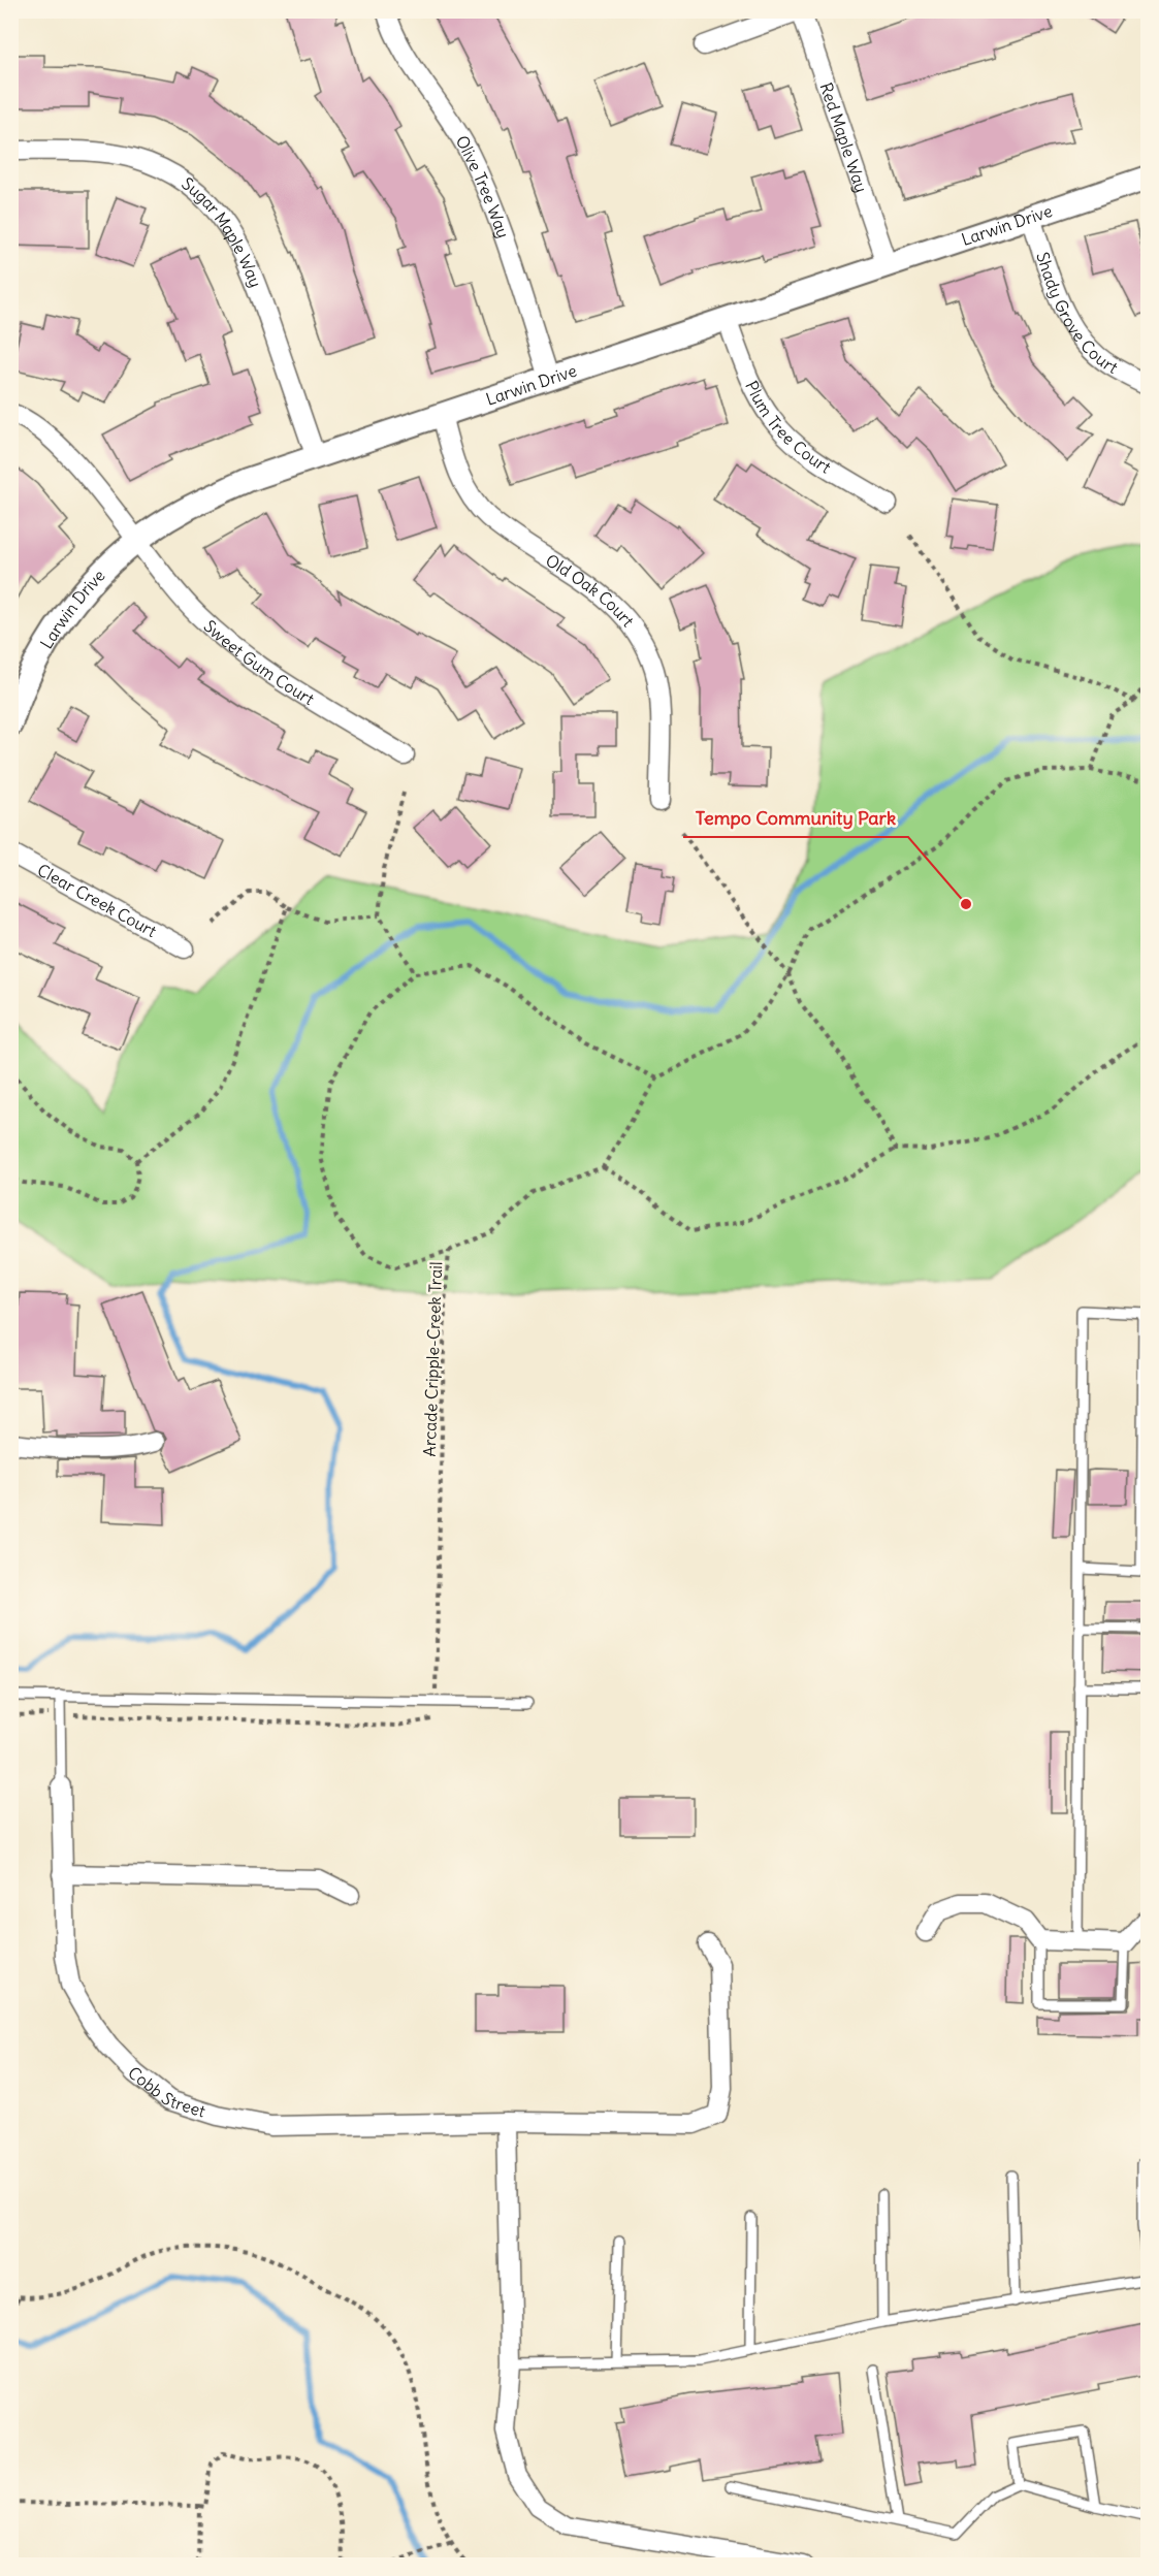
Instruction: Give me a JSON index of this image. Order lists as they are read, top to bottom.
{
  "streets": {
    "street": [
      "Red Maple Way",
      "Olive Tree Way",
      "Larwin Drive",
      "Sugar Maple Way",
      "Shady Grove Court",
      "Plum Tree Court",
      "Old Oak Court",
      "Sweet Gum Court",
      "Clear Creek Court",
      "Cobb Street"
    ],
    "path": ["Arcade Cripple-Creek Trail"]
  },
  "crossings": [
    ["Red Maple Way", "Larwin Drive"],
    ["Olive Tree Way", "Larwin Drive"],
    ["Larwin Drive", "Sugar Maple Way"],
    ["Larwin Drive", "Shady Grove Court"],
    ["Larwin Drive", "Plum Tree Court"],
    ["Larwin Drive", "Old Oak Court"],
    ["Larwin Drive", "Sweet Gum Court"]
  ],
  "places": ["Tempo Community Park"]
}
